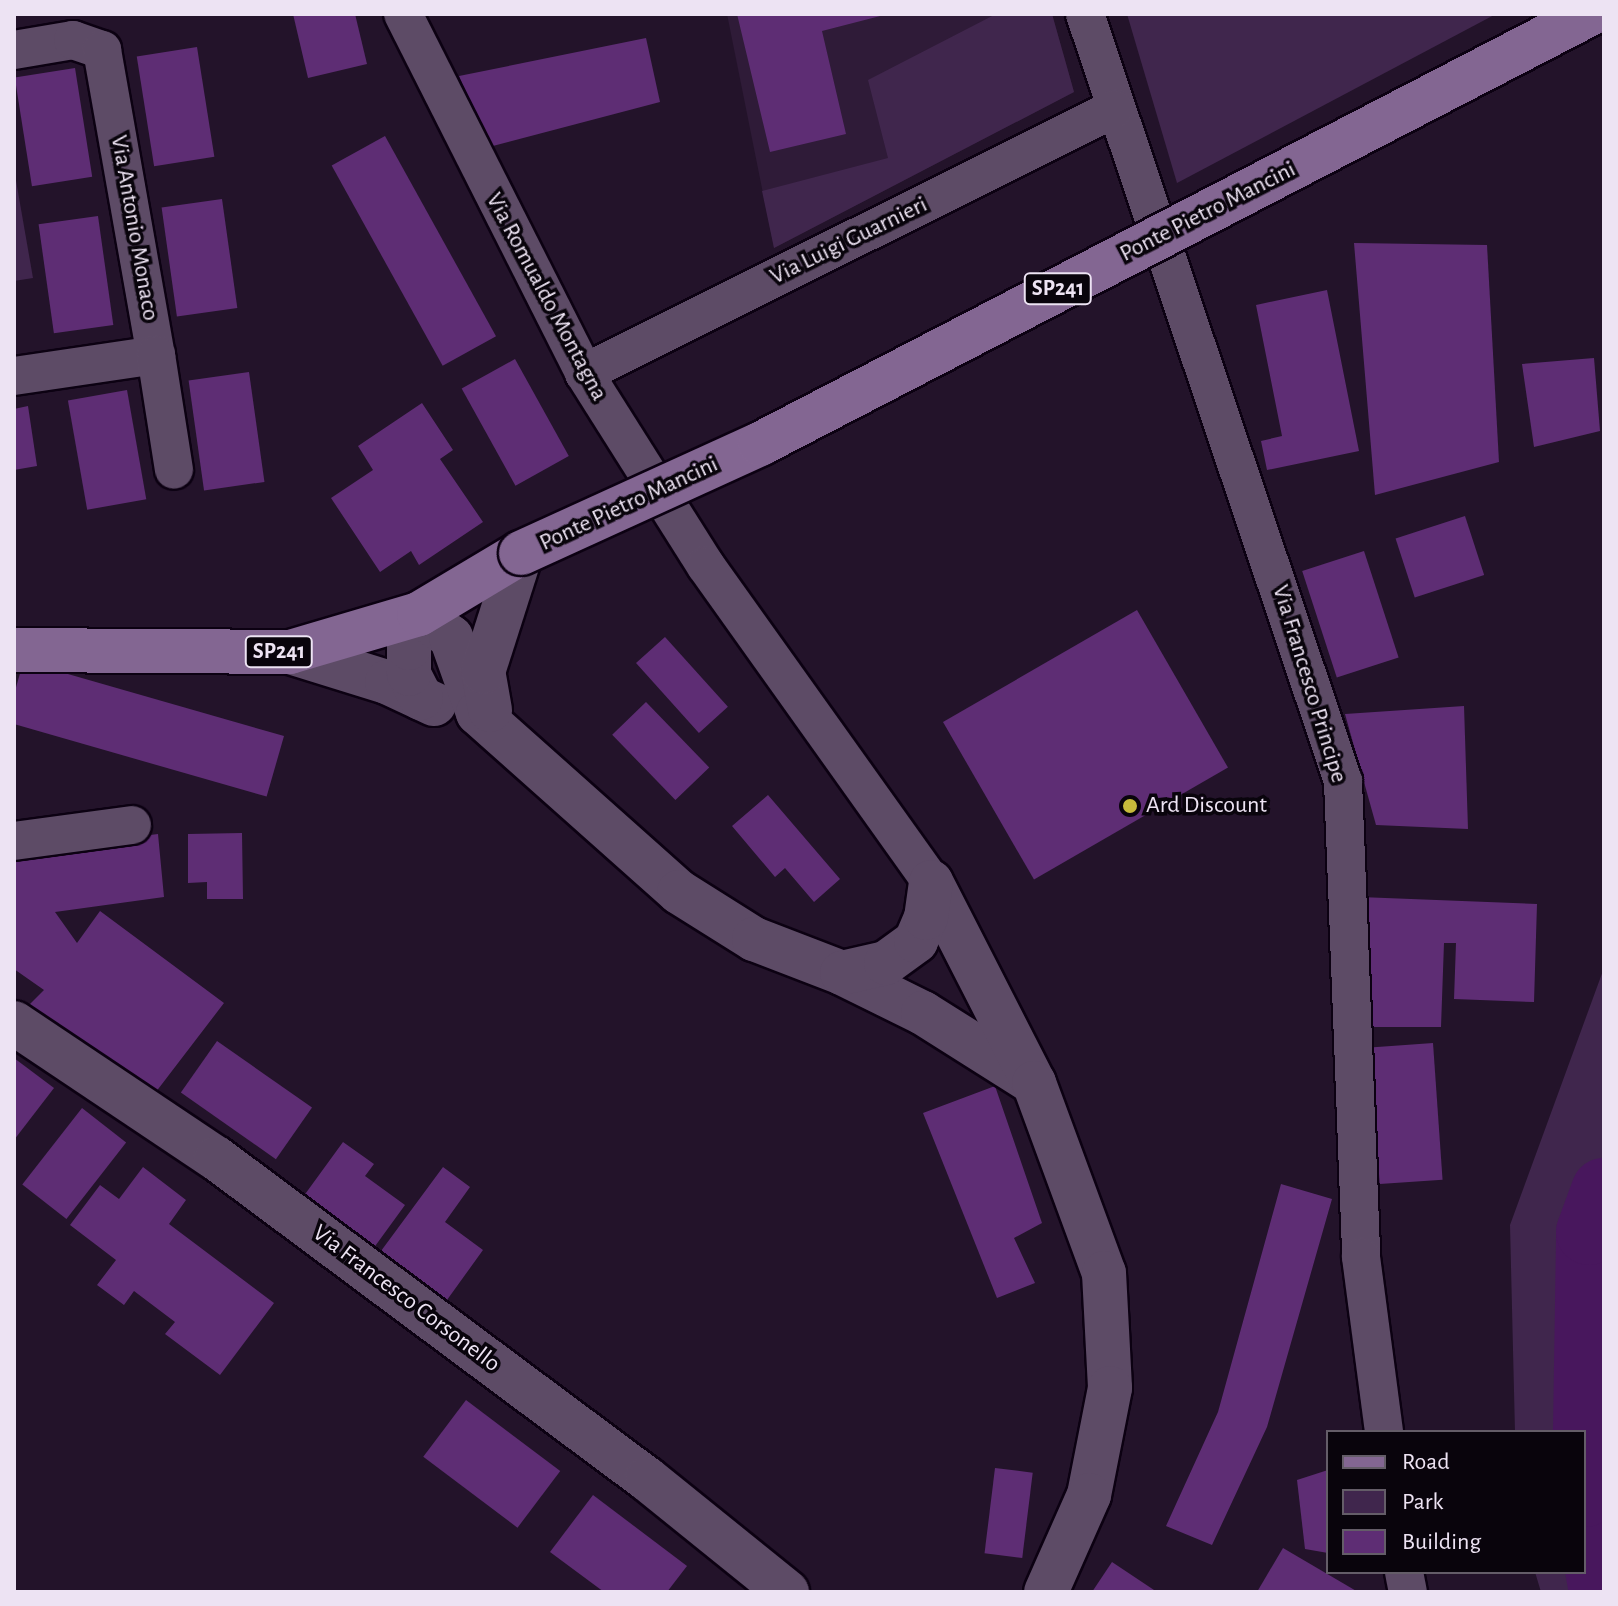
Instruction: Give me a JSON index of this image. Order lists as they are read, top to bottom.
{
  "streets": {
    "main road": ["Ponte Pietro Mancini", "SP241", "Via Francesco Corsonello"],
    "street": [
      "Via Antonio Monaco",
      "Via Luigi Guarnieri",
      "Via Romualdo Montagna",
      "Via Francesco Principe"
    ]
  },
  "crossings": [
    ["Ponte Pietro Mancini", "SP241"],
    ["Via Luigi Guarnieri", "Via Romualdo Montagna"],
    ["Via Luigi Guarnieri", "Via Francesco Principe"]
  ],
  "places": ["Ard Discount"],
  "legend": ["Road", "Park", "Building"]
}
